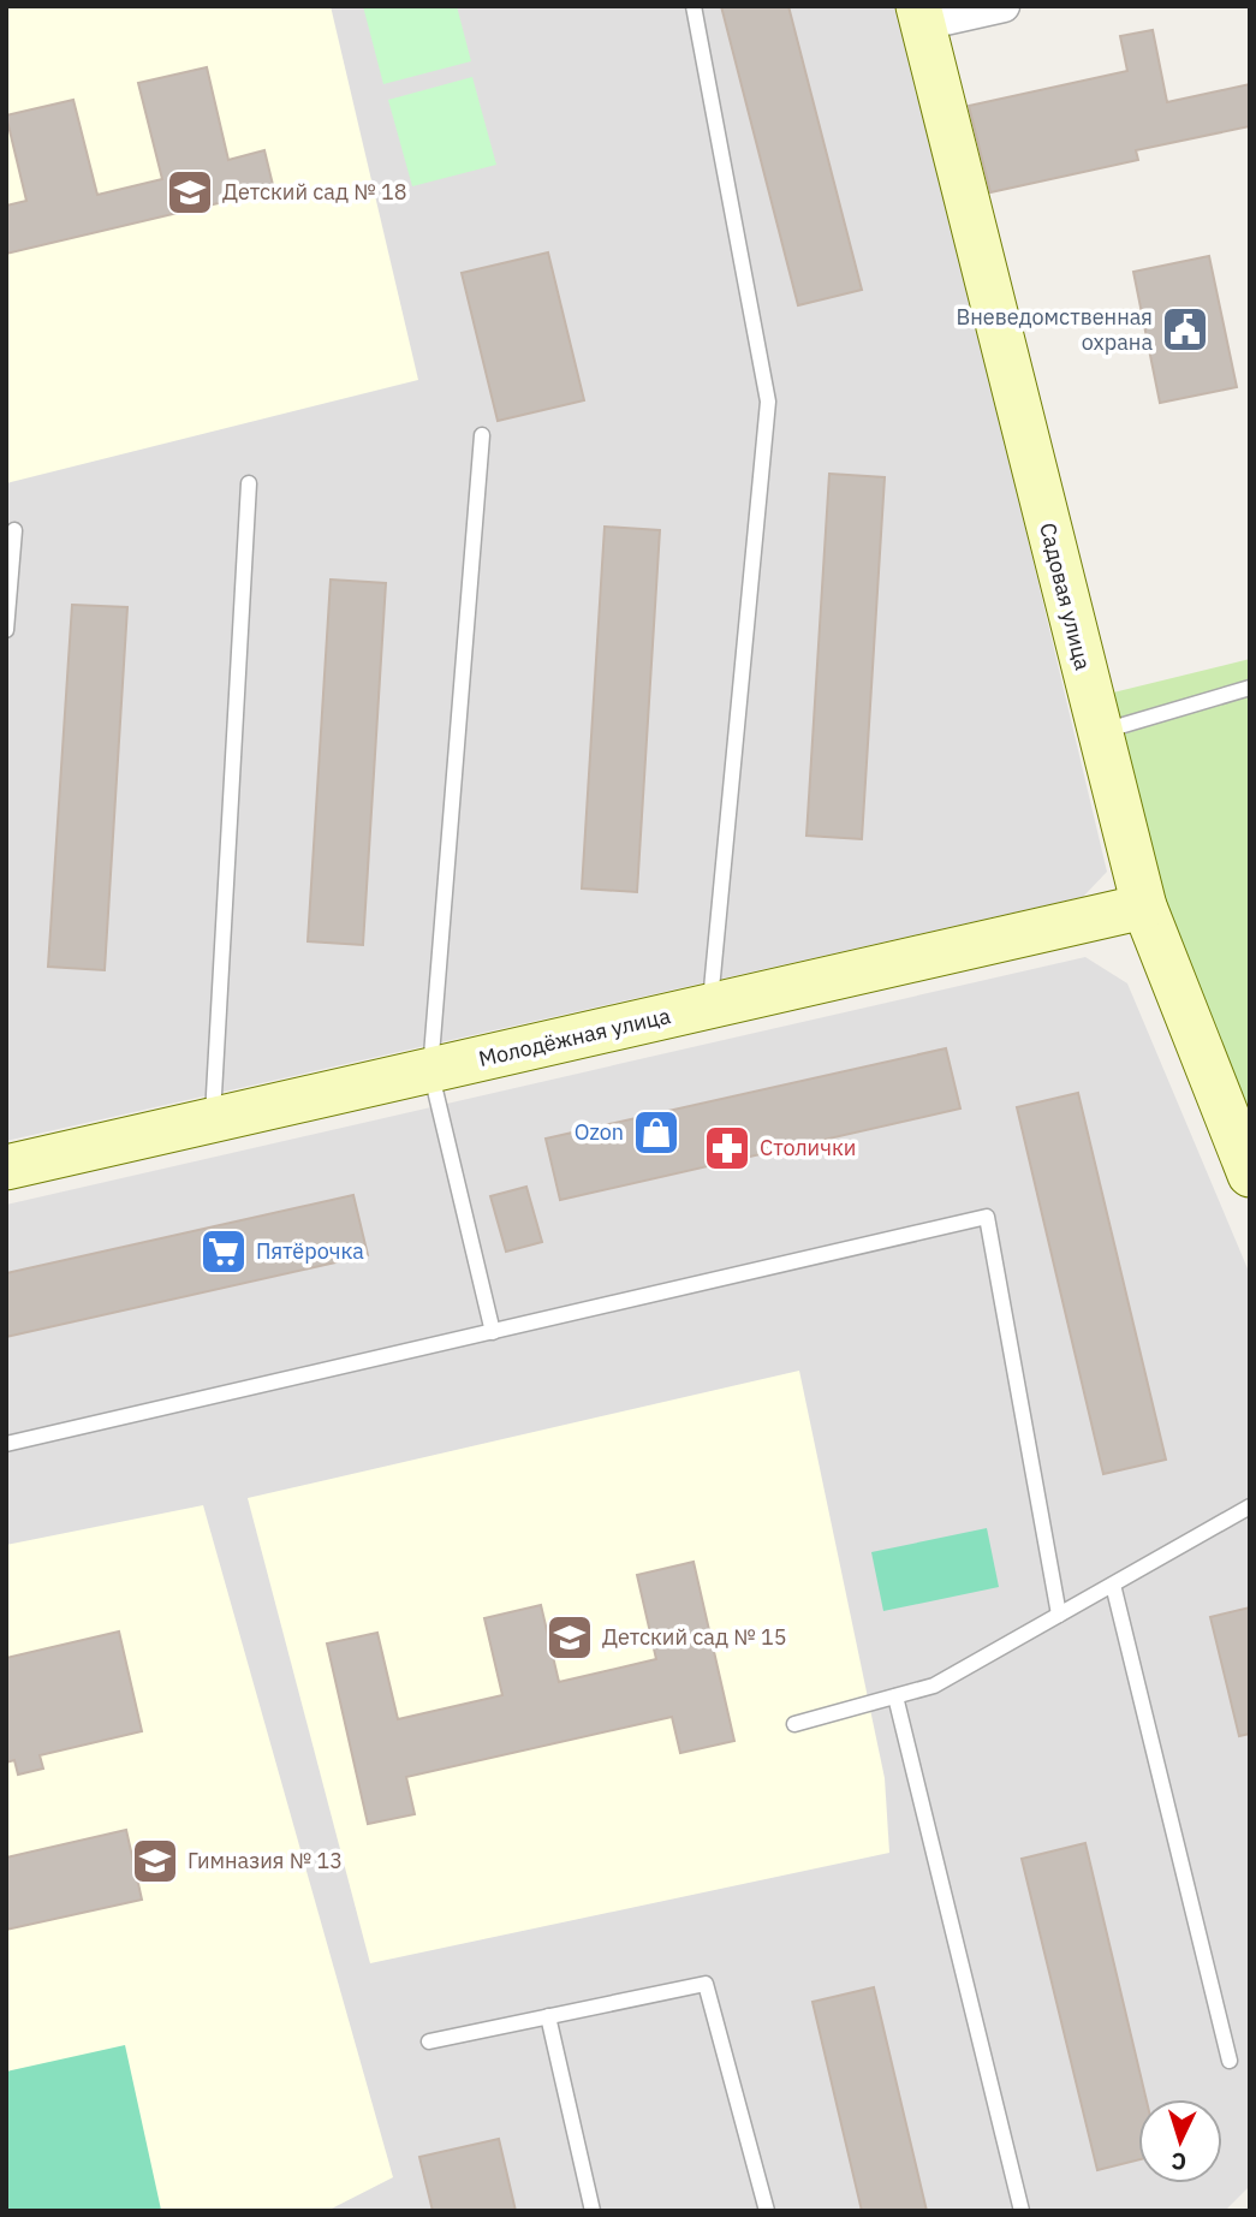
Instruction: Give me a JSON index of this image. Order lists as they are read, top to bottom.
{
  "streets": {
    "street": ["Садовая улица", "Молодёжная улица"]
  },
  "crossings": [
    ["Садовая улица", "Молодёжная улица"]
  ],
  "places": {
    "school or university": ["Детский сад № 18", "Детский сад № 15", "Гимназия № 13"],
    "public building": ["Вневедомственная охрана"],
    "shop": ["Ozon"],
    "pharmacy": ["Столички"],
    "supermarket": ["Пятёрочка"]
  },
  "north": "bottom"
}
